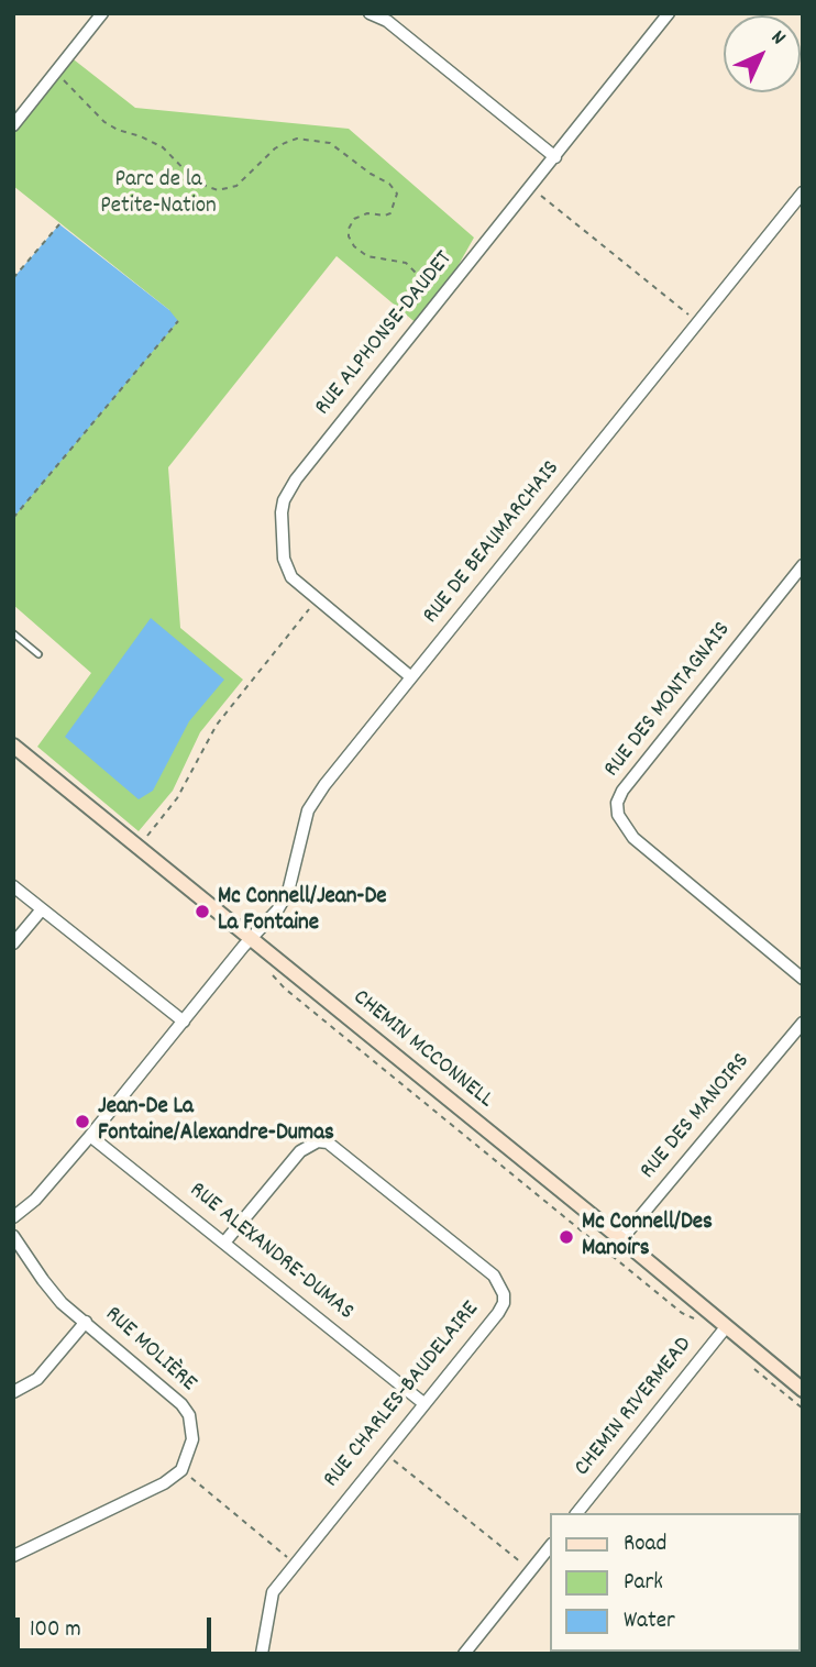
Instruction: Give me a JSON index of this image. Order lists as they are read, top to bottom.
{
  "streets": {
    "street": [
      "RUE ALPHONSE-DAUDET",
      "RUE DE BEAUMARCHAIS",
      "RUE DES MONTAGNAIS",
      "CHEMIN MCCONNELL",
      "RUE DES MANOIRS",
      "RUE ALEXANDRE-DUMAS",
      "RUE MOLIÈRE",
      "RUE CHARLES-BAUDELAIRE",
      "CHEMIN RIVERMEAD"
    ]
  },
  "crossings": [
    ["RUE ALPHONSE-DAUDET", "RUE DE BEAUMARCHAIS"],
    ["RUE DE BEAUMARCHAIS", "CHEMIN MCCONNELL"],
    ["RUE DE BEAUMARCHAIS", "RUE ALEXANDRE-DUMAS"],
    ["CHEMIN MCCONNELL", "RUE DES MANOIRS"],
    ["CHEMIN MCCONNELL", "CHEMIN RIVERMEAD"],
    ["RUE ALEXANDRE-DUMAS", "RUE CHARLES-BAUDELAIRE"]
  ],
  "parks": ["Parc de la Petite-Nation"],
  "places": ["Mc Connell/Jean-De La Fontaine", "Jean-De La Fontaine/Alexandre-Dumas", "Mc Connell/Des Manoirs"],
  "legend": ["Road", "Park", "Water"],
  "scale_bar": "100 m",
  "north": "top right"
}
